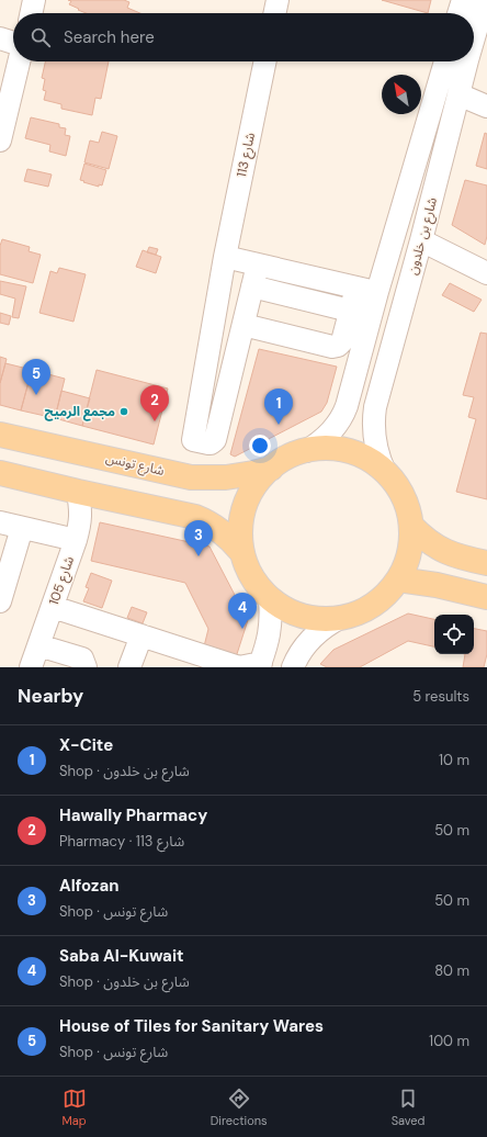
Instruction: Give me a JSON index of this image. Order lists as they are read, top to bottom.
{
  "streets": {
    "main road": ["شارع تونس"],
    "street": ["شارع 113", "شارع بن خلدون", "شارع 105"]
  },
  "places": ["مجمع الرميح"],
  "north": "top left",
  "page": {
    "search": "Search here",
    "pins": [
      "5",
      "2",
      "1",
      "3",
      "4"
    ],
    "heading": ["Nearby", "5 results"],
    "list": [
      {
        "mark": "1",
        "name": "X-Cite",
        "note": "Shop · شارع بن خلدون",
        "value": "10 m"
      },
      {
        "mark": "2",
        "name": "Hawally Pharmacy",
        "note": "Pharmacy · شارع 113",
        "value": "50 m"
      },
      {
        "mark": "3",
        "name": "Alfozan",
        "note": "Shop · شارع تونس",
        "value": "50 m"
      },
      {
        "mark": "4",
        "name": "Saba Al-Kuwait",
        "note": "Shop · شارع بن خلدون",
        "value": "80 m"
      },
      {
        "mark": "5",
        "name": "House of Tiles for Sanitary Wares",
        "note": "Shop · شارع تونس",
        "value": "100 m"
      }
    ],
    "nav": ["Map", "Directions", "Saved"]
  }
}
